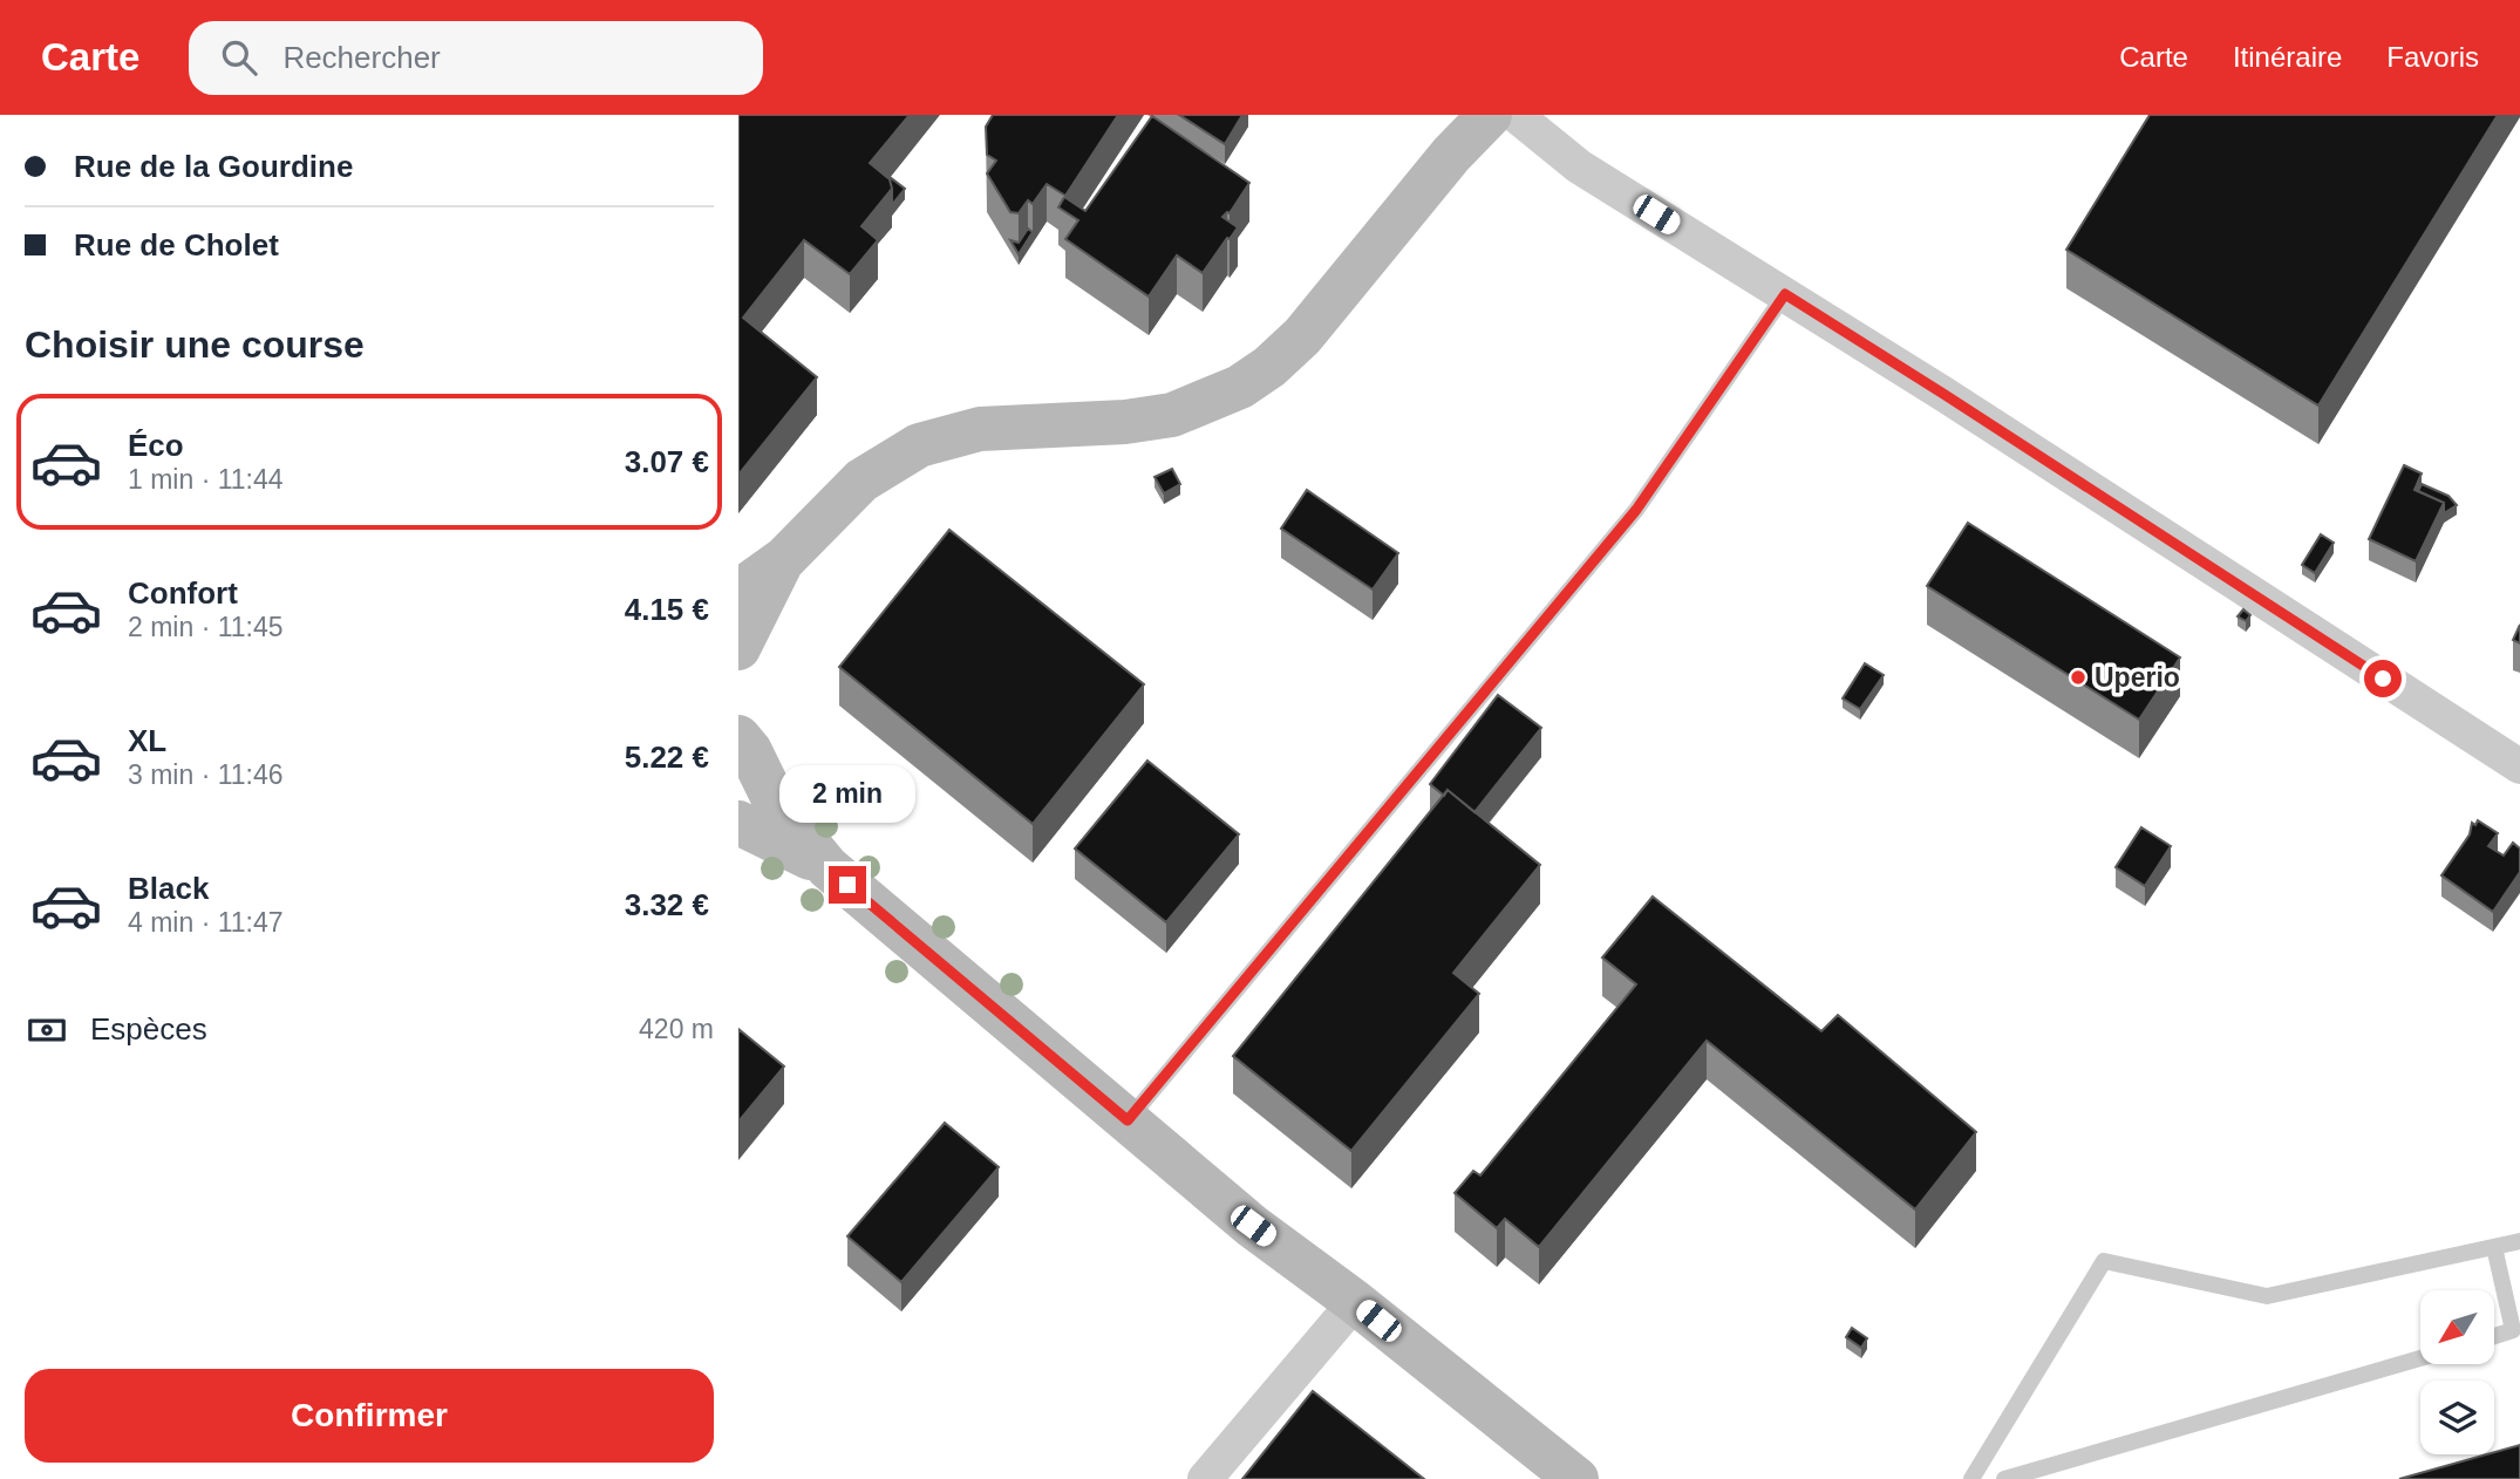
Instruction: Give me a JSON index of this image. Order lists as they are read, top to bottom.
{
  "places": ["Uperio"],
  "north": "bottom left",
  "page": {
    "header": "Carte",
    "search": "Rechercher",
    "nav": ["Carte", "Itinéraire", "Favoris"],
    "banner": ["Rue de la Gourdine", "Rue de Cholet"],
    "heading": "Choisir une course",
    "list": [
      {
        "name": "Éco",
        "note": "1 min · 11:44",
        "value": "3.07 €"
      },
      {
        "name": "Confort",
        "note": "2 min · 11:45",
        "value": "4.15 €"
      },
      {
        "name": "XL",
        "note": "3 min · 11:46",
        "value": "5.22 €"
      },
      {
        "name": "Black",
        "note": "4 min · 11:47",
        "value": "3.32 €"
      }
    ],
    "bubble": "2 min",
    "pay": ["Espèces", "420 m"],
    "buttons": "Confirmer"
  }
}
